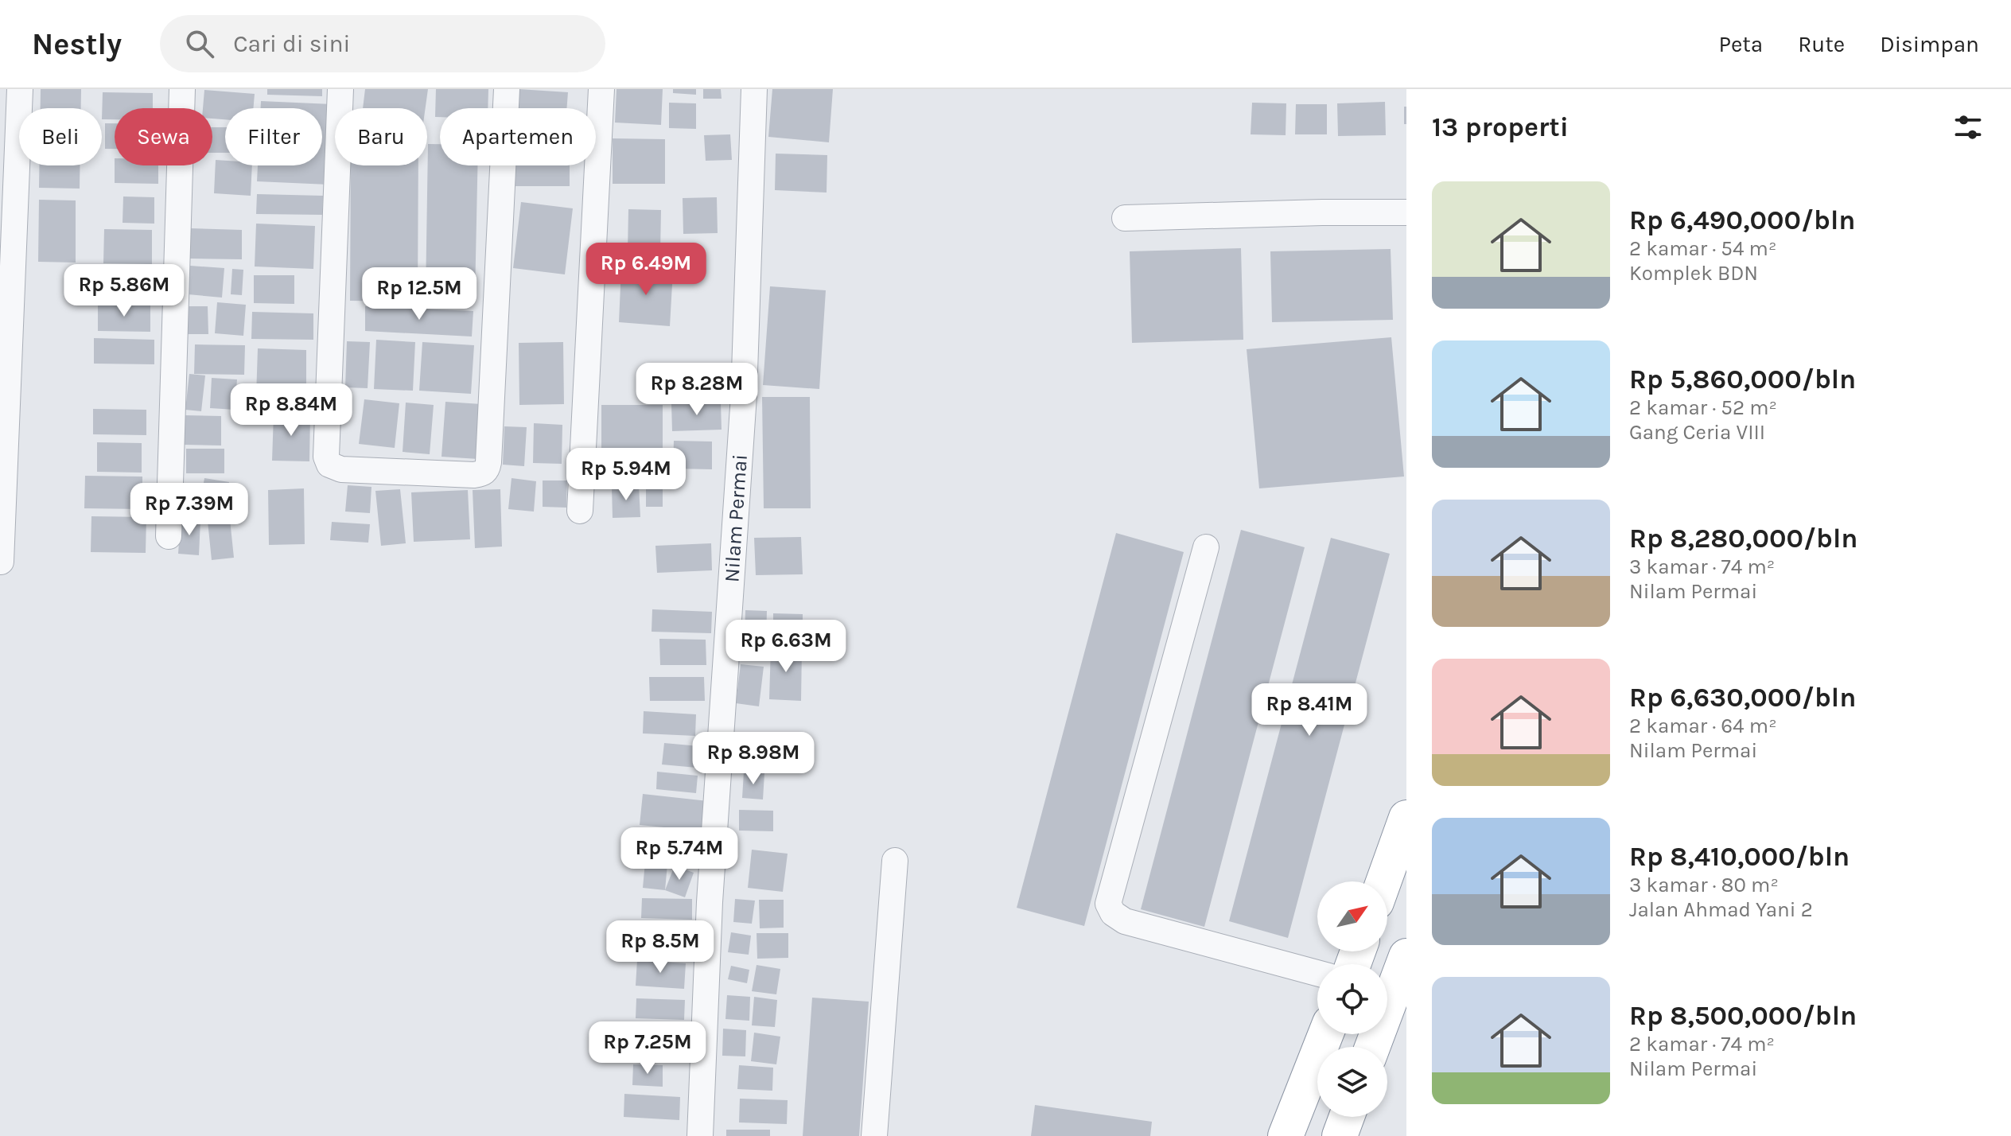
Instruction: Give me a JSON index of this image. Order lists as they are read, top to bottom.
{
  "streets": {
    "street": ["Nilam Permai"]
  },
  "north": "top right",
  "page": {
    "header": "Nestly",
    "search": "Cari di sini",
    "nav": ["Peta", "Rute", "Disimpan"],
    "heading": "13 properti",
    "chip": [
      "Beli",
      "Sewa",
      "Filter",
      "Baru",
      "Apartemen"
    ],
    "list": [
      {
        "name": "Rp 6,490,000/bln",
        "note": "2 kamar · 54 m² · Komplek BDN"
      },
      {
        "name": "Rp 5,860,000/bln",
        "note": "2 kamar · 52 m² · Gang Ceria VIII"
      },
      {
        "name": "Rp 8,280,000/bln",
        "note": "3 kamar · 74 m² · Nilam Permai"
      },
      {
        "name": "Rp 6,630,000/bln",
        "note": "2 kamar · 64 m² · Nilam Permai"
      },
      {
        "name": "Rp 8,410,000/bln",
        "note": "3 kamar · 80 m² · Jalan Ahmad Yani 2"
      },
      {
        "name": "Rp 8,500,000/bln",
        "note": "2 kamar · 74 m² · Nilam Permai"
      }
    ],
    "price": [
      "Rp 6.49M",
      "Rp 5.86M",
      "Rp 12.5M",
      "Rp 8.28M",
      "Rp 8.84M",
      "Rp 5.94M",
      "Rp 7.39M",
      "Rp 6.63M",
      "Rp 8.41M",
      "Rp 8.98M",
      "Rp 5.74M",
      "Rp 8.5M",
      "Rp 7.25M"
    ]
  }
}
